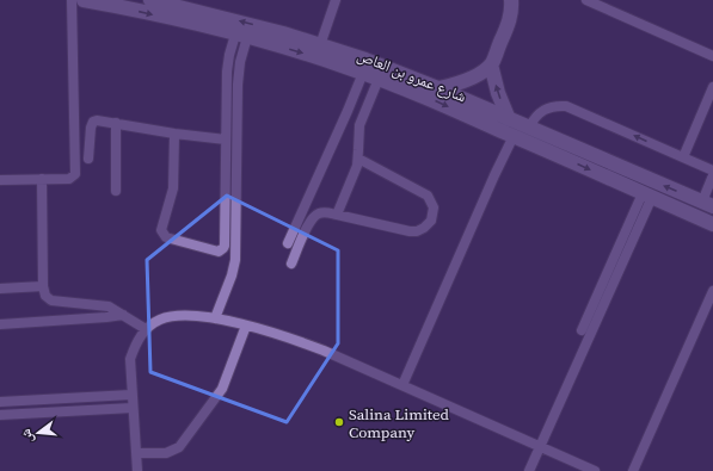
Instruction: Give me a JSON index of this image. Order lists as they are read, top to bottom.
{
  "streets": {
    "main road": ["شارع عمرو بن العاص"]
  },
  "places": ["Salina Limited Company"],
  "north": "left"
}
